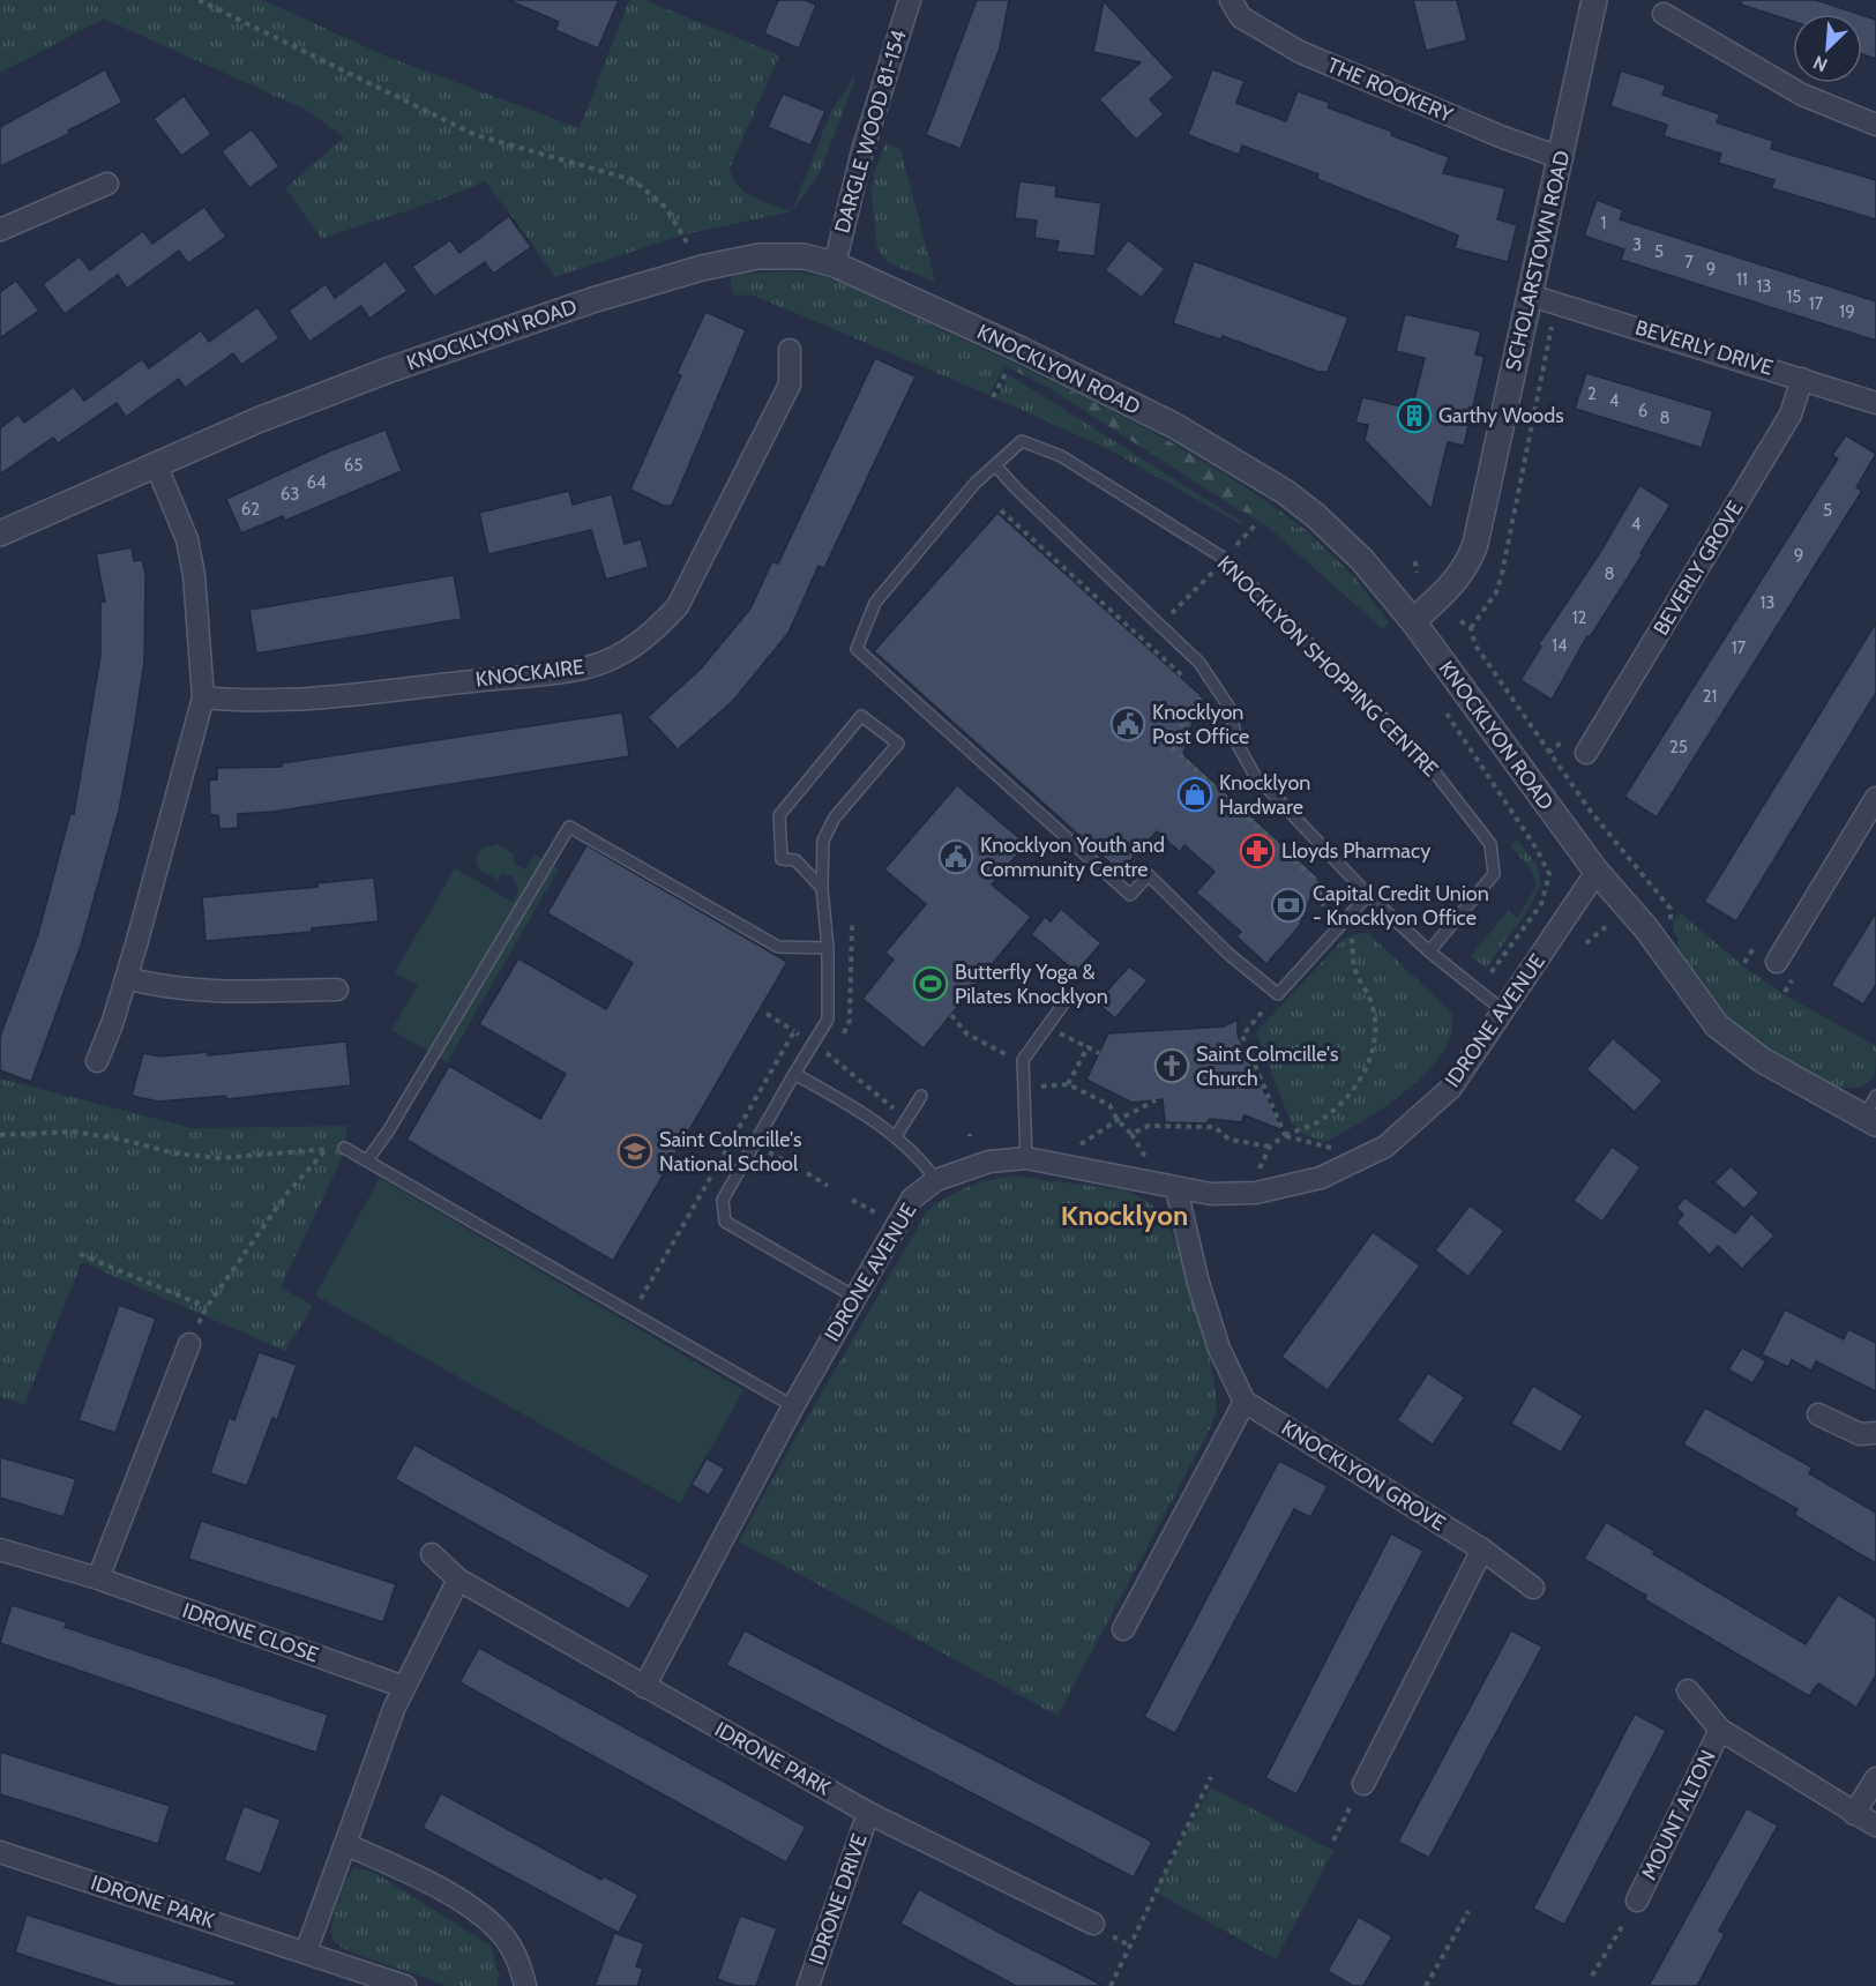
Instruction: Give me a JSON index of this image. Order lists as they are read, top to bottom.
{
  "streets": {
    "street": [
      "THE ROOKERY",
      "DARGLE WOOD 81-154",
      "SCHOLARSTOWN ROAD",
      "KNOCKLYON ROAD",
      "BEVERLY DRIVE",
      "BEVERLY GROVE",
      "KNOCKAIRE",
      "IDRONE AVENUE",
      "KNOCKLYON GROVE",
      "IDRONE CLOSE",
      "IDRONE PARK",
      "MOUNT ALTON",
      "IDRONE DRIVE"
    ],
    "lane": ["KNOCKLYON SHOPPING CENTRE"]
  },
  "crossings": [
    ["THE ROOKERY", "SCHOLARSTOWN ROAD"],
    ["DARGLE WOOD 81-154", "KNOCKLYON ROAD"],
    ["SCHOLARSTOWN ROAD", "KNOCKLYON ROAD"],
    ["SCHOLARSTOWN ROAD", "BEVERLY DRIVE"],
    ["KNOCKLYON ROAD", "IDRONE AVENUE"],
    ["BEVERLY DRIVE", "BEVERLY GROVE"],
    ["IDRONE AVENUE", "IDRONE PARK"],
    ["IDRONE PARK", "IDRONE DRIVE"]
  ],
  "districts": ["Knocklyon"],
  "places": {
    "building": ["Garthy Woods"],
    "public building": ["Knocklyon Post Office", "Knocklyon Youth and Community Centre"],
    "shop": ["Knocklyon Hardware"],
    "pharmacy": ["Lloyds Pharmacy"],
    "bank": ["Capital Credit Union - Knocklyon Office"],
    "sports": ["Butterfly Yoga & Pilates Knocklyon"],
    "church": ["Saint Colmcille's Church"],
    "school or university": ["Saint Colmcille's National School"]
  },
  "house_numbers": [
    "1",
    "3",
    "5",
    "7",
    "9",
    "11",
    "13",
    "15",
    "17",
    "19",
    "2",
    "4",
    "6",
    "8",
    "65",
    "64",
    "63",
    "62",
    "5",
    "4",
    "9",
    "8",
    "13",
    "12",
    "14",
    "17",
    "21",
    "25"
  ],
  "north": "bottom left"
}
